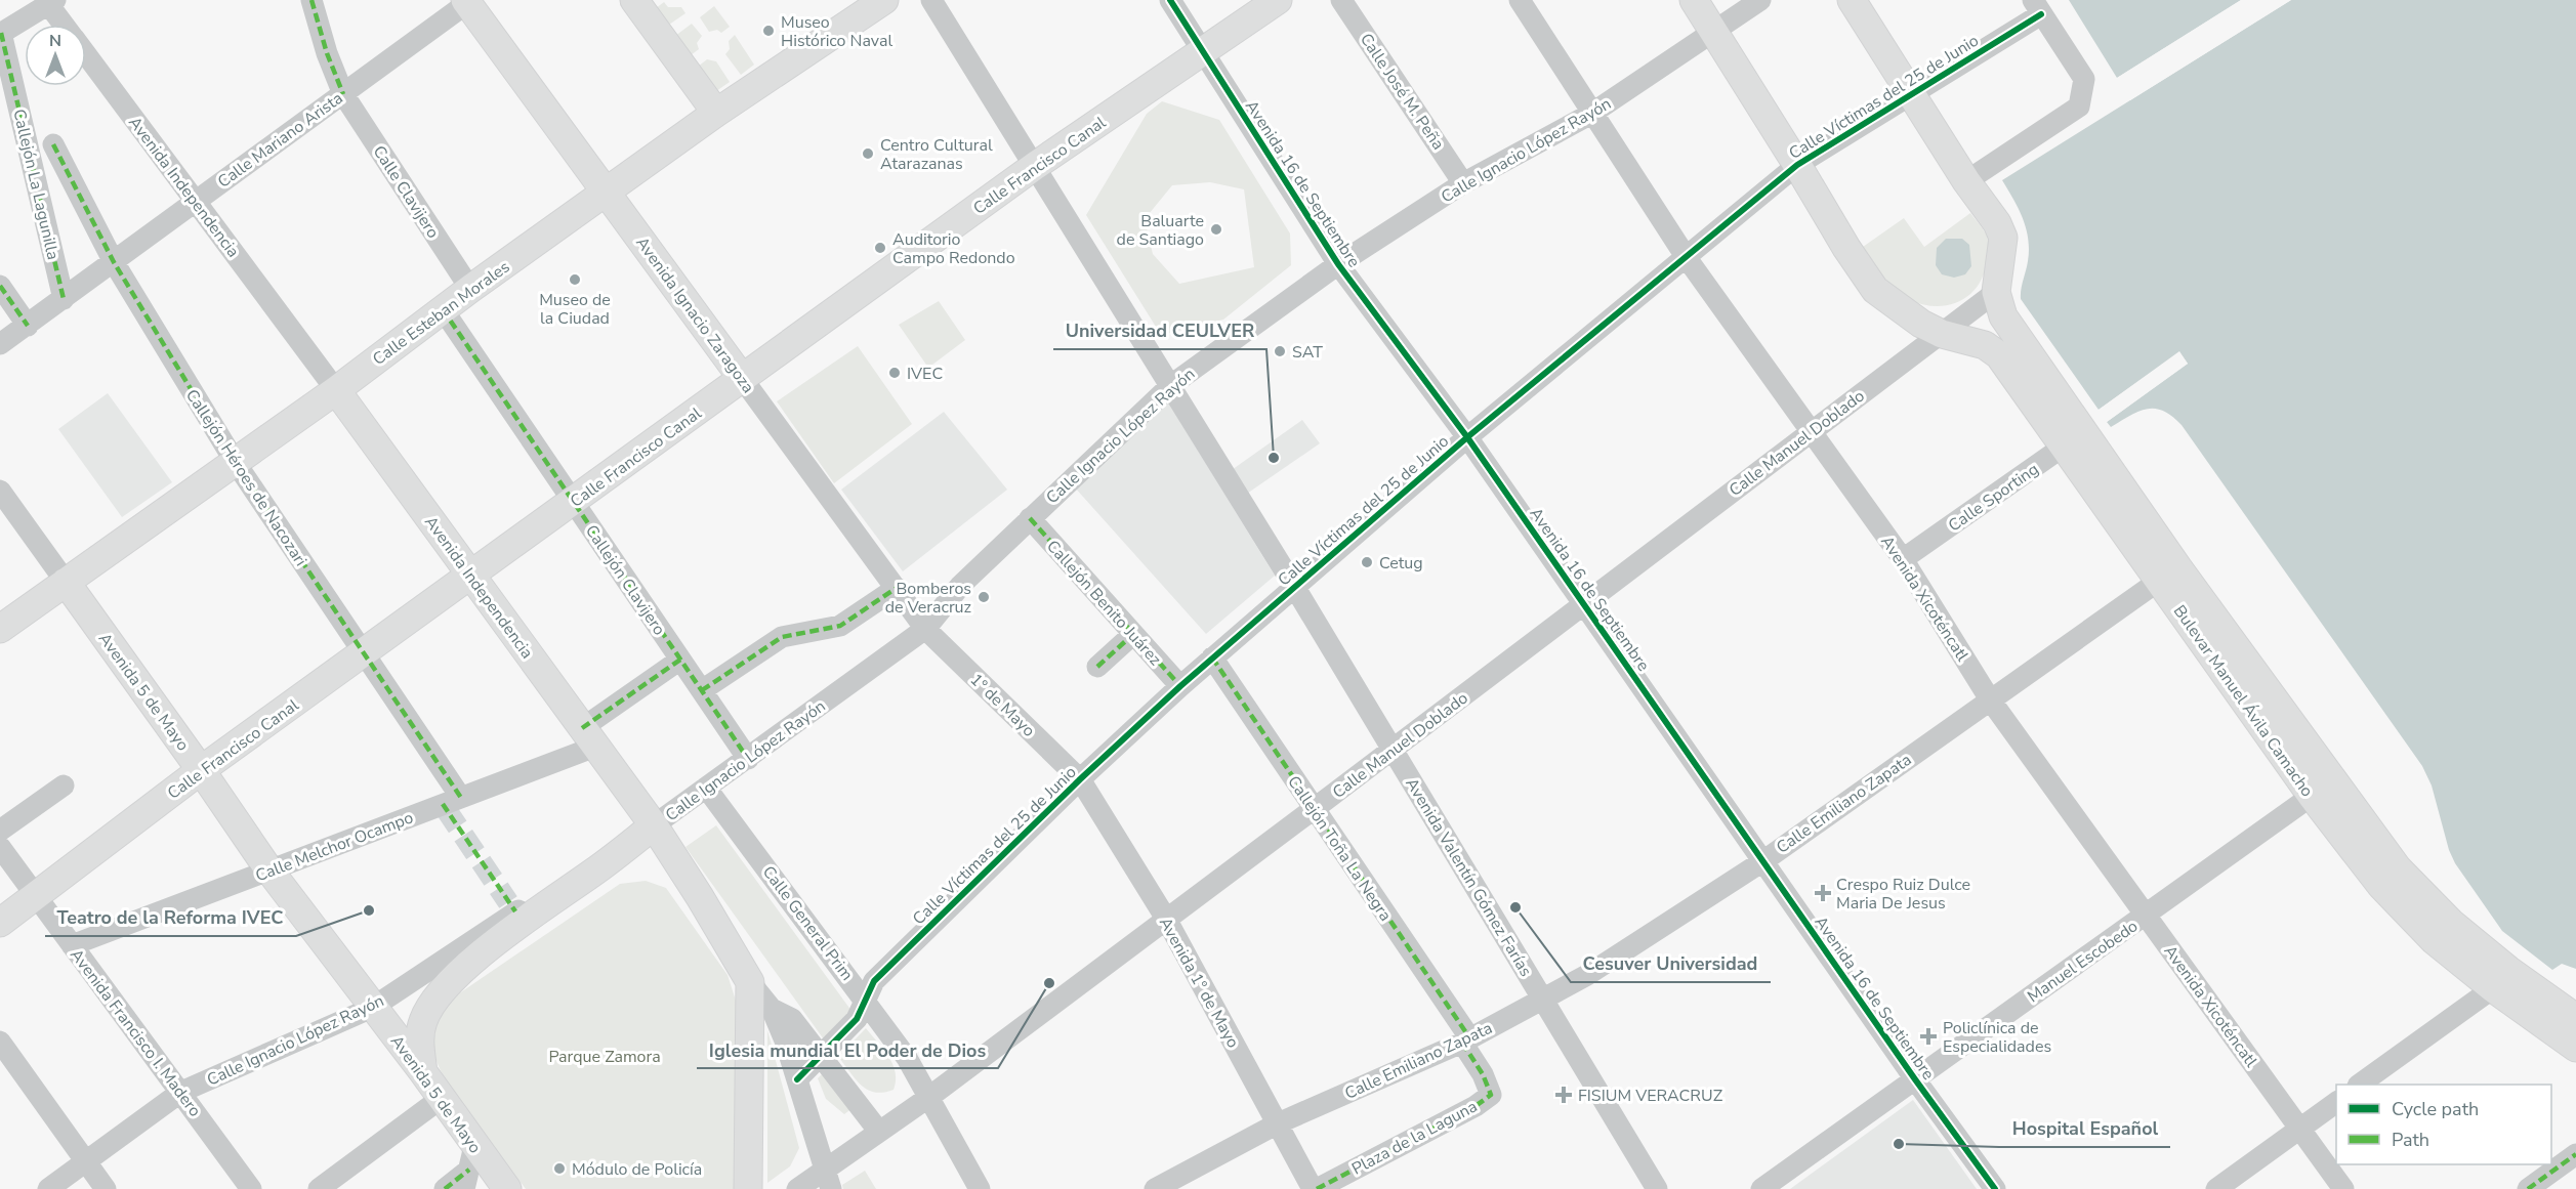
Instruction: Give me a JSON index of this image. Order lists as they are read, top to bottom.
{
  "streets": {
    "main road": [
      "Calle Ignacio López Rayón",
      "Calle Francisco Canal",
      "Avenida Independencia",
      "Calle Esteban Morales",
      "Avenida Ignacio Zaragoza",
      "Avenida 5 de Mayo",
      "Bulevar Manuel Ávila Camacho"
    ],
    "street": [
      "Calle José M. Peña",
      "Calle Víctimas del 25 de Junio",
      "Calle Mariano Arista",
      "Avenida 16 de Septiembre",
      "Callejón La Lagunilla",
      "Calle Clavijero",
      "Calle Manuel Doblado",
      "Callejón Héroes de Nacozari",
      "Calle Sporting",
      "Callejón Clavijero",
      "Avenida Xicoténcatl",
      "Callejón Benito Juárez",
      "1º de Mayo",
      "Calle Emiliano Zapata",
      "Calle Melchor Ocampo",
      "Callejón Toña La Negra",
      "Avenida Valentín Gómez Farías",
      "Calle General Prim",
      "Manuel Escobedo",
      "Avenida 1º de Mayo",
      "Avenida Francisco I. Madero",
      "Plaza de la Laguna"
    ]
  },
  "crossings": [
    ["Calle José M. Peña", "Calle Ignacio López Rayón"],
    ["Calle Víctimas del 25 de Junio", "Avenida 16 de Septiembre"],
    ["Calle Víctimas del 25 de Junio", "Avenida Independencia"],
    ["Calle Víctimas del 25 de Junio", "Avenida Xicoténcatl"],
    ["Calle Víctimas del 25 de Junio", "Callejón Benito Juárez"],
    ["Calle Víctimas del 25 de Junio", "Bulevar Manuel Ávila Camacho"],
    ["Calle Víctimas del 25 de Junio", "1º de Mayo"],
    ["Calle Víctimas del 25 de Junio", "Callejón Toña La Negra"],
    ["Calle Víctimas del 25 de Junio", "Avenida Valentín Gómez Farías"],
    ["Calle Víctimas del 25 de Junio", "Calle General Prim"],
    ["Calle Víctimas del 25 de Junio", "Avenida 1º de Mayo"],
    ["Calle Mariano Arista", "Callejón La Lagunilla"],
    ["Calle Mariano Arista", "Avenida Independencia"],
    ["Calle Mariano Arista", "Calle Clavijero"],
    ["Calle Mariano Arista", "Avenida Ignacio Zaragoza"],
    ["Calle Mariano Arista", "Callejón Héroes de Nacozari"],
    ["Calle Ignacio López Rayón", "Avenida 16 de Septiembre"],
    ["Calle Ignacio López Rayón", "Avenida Independencia"],
    ["Calle Ignacio López Rayón", "Avenida Ignacio Zaragoza"],
    ["Calle Ignacio López Rayón", "Callejón Clavijero"],
    ["Calle Ignacio López Rayón", "Avenida Xicoténcatl"],
    ["Calle Ignacio López Rayón", "Callejón Benito Juárez"],
    ["Calle Ignacio López Rayón", "Avenida 5 de Mayo"],
    ["Calle Ignacio López Rayón", "Bulevar Manuel Ávila Camacho"],
    ["Calle Ignacio López Rayón", "1º de Mayo"],
    ["Calle Ignacio López Rayón", "Avenida Valentín Gómez Farías"],
    ["Calle Ignacio López Rayón", "Calle General Prim"],
    ["Calle Ignacio López Rayón", "Avenida Francisco I. Madero"],
    ["Calle Francisco Canal", "Avenida 16 de Septiembre"],
    ["Calle Francisco Canal", "Avenida Independencia"],
    ["Calle Francisco Canal", "Avenida Ignacio Zaragoza"],
    ["Calle Francisco Canal", "Callejón Héroes de Nacozari"],
    ["Calle Francisco Canal", "Callejón Clavijero"],
    ["Calle Francisco Canal", "Avenida 5 de Mayo"],
    ["Calle Francisco Canal", "Avenida Valentín Gómez Farías"],
    ["Calle Francisco Canal", "Avenida Francisco I. Madero"],
    ["Avenida 16 de Septiembre", "Calle Manuel Doblado"],
    ["Avenida 16 de Septiembre", "Calle Emiliano Zapata"],
    ["Avenida 16 de Septiembre", "Manuel Escobedo"],
    ["Avenida Independencia", "Calle Esteban Morales"],
    ["Avenida Independencia", "Calle Manuel Doblado"],
    ["Avenida Independencia", "Calle Melchor Ocampo"],
    ["Calle Clavijero", "Calle Esteban Morales"],
    ["Calle Esteban Morales", "Avenida Ignacio Zaragoza"],
    ["Calle Esteban Morales", "Callejón Héroes de Nacozari"],
    ["Calle Esteban Morales", "Callejón Clavijero"],
    ["Calle Esteban Morales", "Avenida 5 de Mayo"],
    ["Avenida Ignacio Zaragoza", "1º de Mayo"],
    ["Calle Manuel Doblado", "Avenida Xicoténcatl"],
    ["Calle Manuel Doblado", "Bulevar Manuel Ávila Camacho"],
    ["Calle Manuel Doblado", "Callejón Toña La Negra"],
    ["Calle Manuel Doblado", "Avenida Valentín Gómez Farías"],
    ["Calle Manuel Doblado", "Calle General Prim"],
    ["Calle Manuel Doblado", "Avenida 1º de Mayo"],
    ["Callejón Héroes de Nacozari", "Calle Melchor Ocampo"],
    ["Calle Sporting", "Avenida Xicoténcatl"],
    ["Calle Sporting", "Bulevar Manuel Ávila Camacho"],
    ["Callejón Clavijero", "Calle Melchor Ocampo"],
    ["Avenida Xicoténcatl", "Calle Emiliano Zapata"],
    ["Avenida Xicoténcatl", "Manuel Escobedo"],
    ["Avenida 5 de Mayo", "Calle Melchor Ocampo"],
    ["Bulevar Manuel Ávila Camacho", "Calle Emiliano Zapata"],
    ["Bulevar Manuel Ávila Camacho", "Manuel Escobedo"],
    ["1º de Mayo", "Avenida 1º de Mayo"],
    ["Calle Emiliano Zapata", "Callejón Toña La Negra"],
    ["Calle Emiliano Zapata", "Avenida Valentín Gómez Farías"],
    ["Calle Emiliano Zapata", "Avenida 1º de Mayo"],
    ["Calle Emiliano Zapata", "Plaza de la Laguna"],
    ["Calle Melchor Ocampo", "Avenida Francisco I. Madero"],
    ["Callejón Toña La Negra", "Plaza de la Laguna"],
    ["Avenida 1º de Mayo", "Plaza de la Laguna"]
  ],
  "parks": ["Parque Zamora"],
  "places": {
    "other": [
      "Museo Histórico Naval",
      "Centro Cultural Atarazanas",
      "Baluarte de Santiago",
      "Auditorio Campo Redondo",
      "Museo de la Ciudad",
      "SAT",
      "IVEC",
      "Universidad CEULVER",
      "Cetug",
      "Bomberos de Veracruz",
      "Cesuver Universidad",
      "Teatro de la Reforma IVEC",
      "Iglesia mundial El Poder de Dios",
      "Hospital Español",
      "Módulo de Policía"
    ],
    "health": ["Crespo Ruiz Dulce Maria De Jesus", "Policlínica de Especialidades", "FISIUM VERACRUZ"]
  },
  "legend": ["Cycle path", "Path"],
  "north": "top"
}
